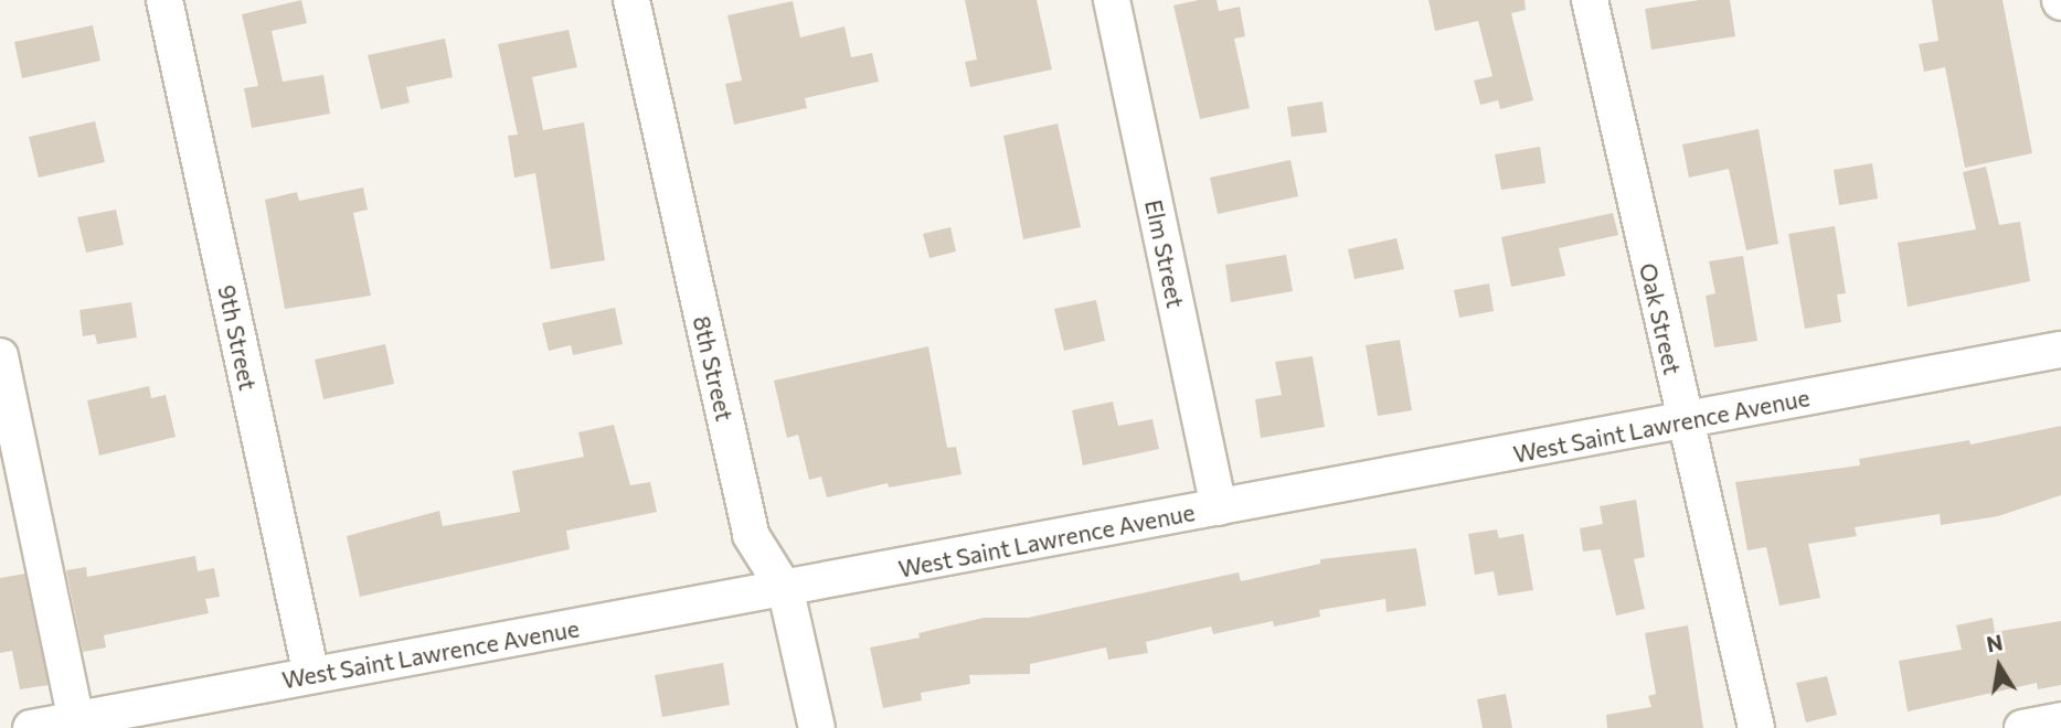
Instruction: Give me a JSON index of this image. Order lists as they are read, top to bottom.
{
  "streets": {
    "street": [
      "Elm Street",
      "Oak Street",
      "9th Street",
      "8th Street",
      "West Saint Lawrence Avenue"
    ]
  },
  "crossings": [
    ["Elm Street", "West Saint Lawrence Avenue"],
    ["Oak Street", "West Saint Lawrence Avenue"],
    ["9th Street", "West Saint Lawrence Avenue"],
    ["8th Street", "West Saint Lawrence Avenue"]
  ],
  "north": "top"
}
